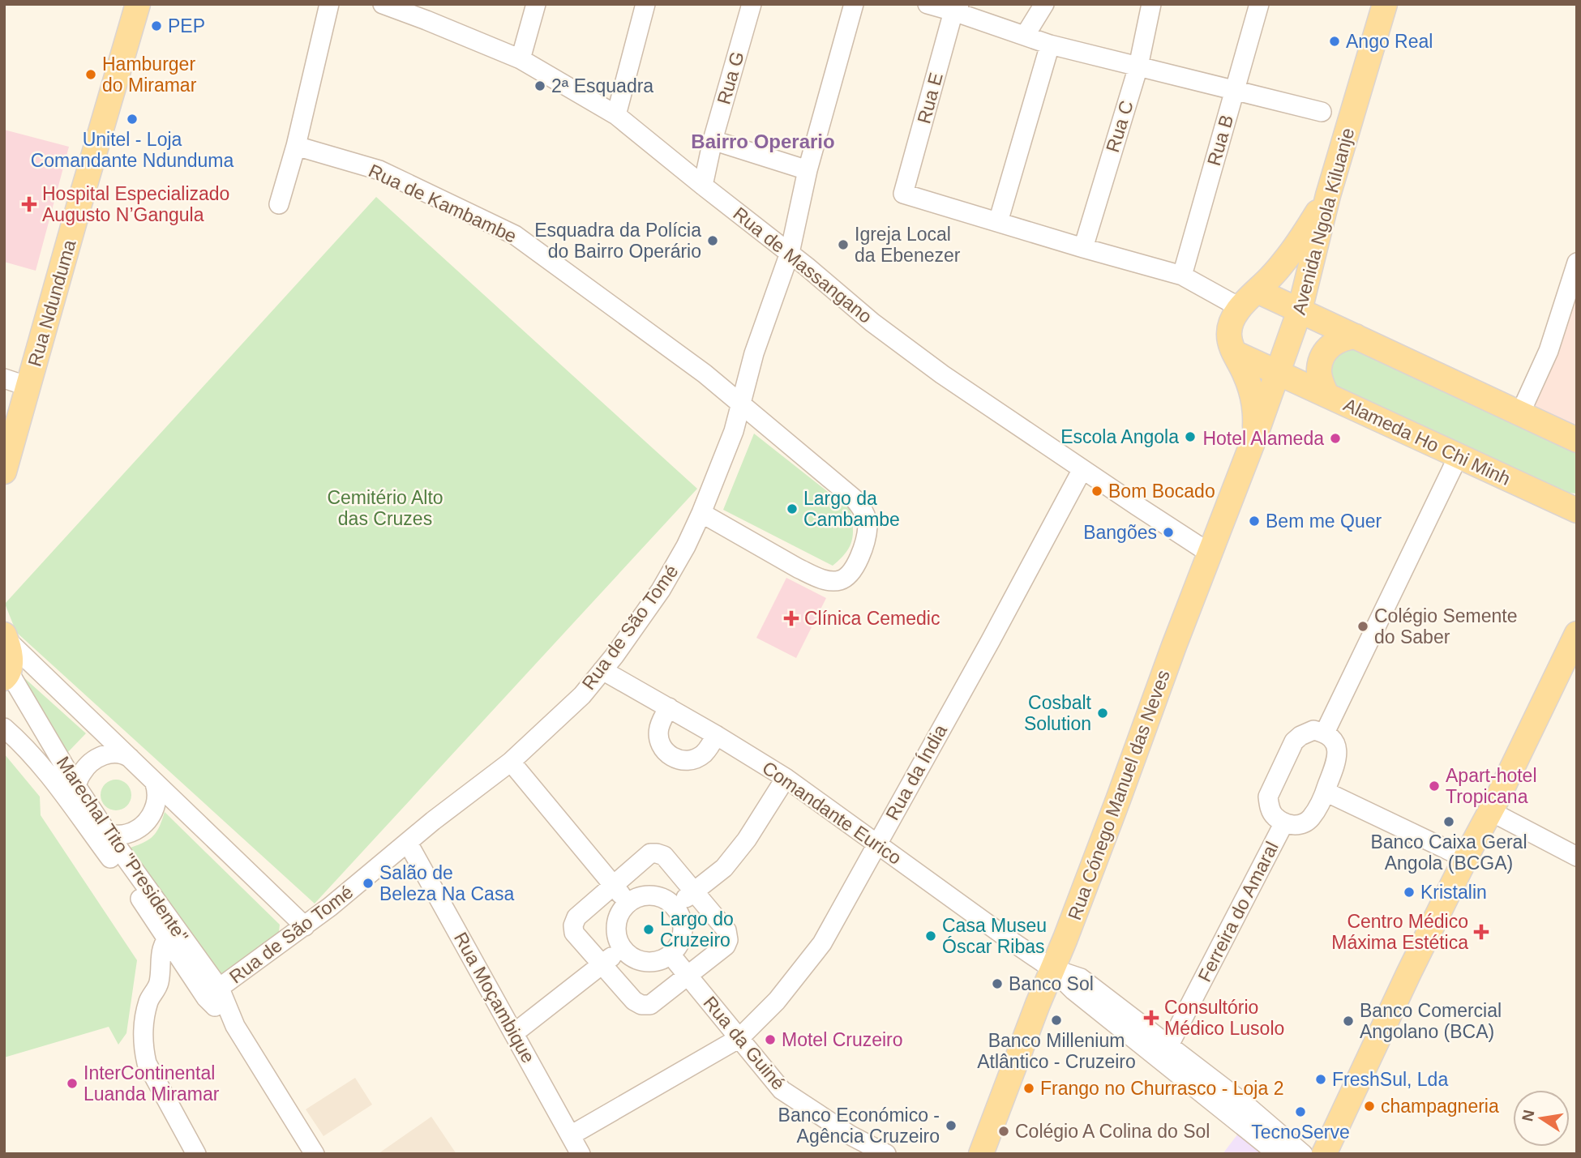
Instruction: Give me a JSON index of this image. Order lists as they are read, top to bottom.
{
  "streets": {
    "main road": [
      "Avenida Ngola Kiluanje",
      "Rua Ndunduma",
      "Alameda Ho Chi Minh",
      "Rua Cónego Manuel das Neves"
    ],
    "street": [
      "Rua G",
      "Rua E",
      "Rua C",
      "Rua B",
      "Rua de Kambambe",
      "Rua de Massangano",
      "Rua de São Tomé",
      "Rua da Índia",
      "Comandante Eurico",
      "Marechal Tito \"Presidente\"",
      "Ferreira do Amaral",
      "Rua Moçambique",
      "Rua da Guiné"
    ]
  },
  "crossings": [
    ["Rua G", "Rua de Massangano"],
    ["Rua de Kambambe", "Rua de São Tomé"],
    ["Avenida Ngola Kiluanje", "Alameda Ho Chi Minh"],
    ["Avenida Ngola Kiluanje", "Rua Cónego Manuel das Neves"],
    ["Rua de Massangano", "Rua de São Tomé"],
    ["Rua de Massangano", "Rua da Índia"],
    ["Rua de Massangano", "Rua Cónego Manuel das Neves"],
    ["Rua de São Tomé", "Comandante Eurico"],
    ["Rua de São Tomé", "Marechal Tito \"Presidente\""],
    ["Rua de São Tomé", "Rua Moçambique"],
    ["Rua da Índia", "Comandante Eurico"],
    ["Rua da Índia", "Rua Moçambique"],
    ["Rua da Índia", "Rua da Guiné"],
    ["Rua Cónego Manuel das Neves", "Comandante Eurico"],
    ["Comandante Eurico", "Ferreira do Amaral"]
  ],
  "districts": ["Bairro Operario"],
  "parks": ["Cemitério Alto das Cruzes"],
  "places": {
    "other": [
      "PEP",
      "Ango Real",
      "Hamburger do Miramar",
      "2ª Esquadra",
      "Unitel - Loja Comandante Ndunduma",
      "Esquadra da Polícia do Bairro Operário",
      "Igreja Local da Ebenezer",
      "Escola Angola",
      "Hotel Alameda",
      "Bom Bocado",
      "Largo da Cambambe",
      "Bem me Quer",
      "Bangões",
      "Colégio Semente do Saber",
      "Cosbalt Solution",
      "Apart-hotel Tropicana",
      "Banco Caixa Geral Angola (BCGA)",
      "Salão de Beleza Na Casa",
      "Kristalin",
      "Largo do Cruzeiro",
      "Casa Museu Óscar Ribas",
      "Banco Sol",
      "Banco Millenium Atlântico - Cruzeiro",
      "Banco Comercial Angolano (BCA)",
      "Motel Cruzeiro",
      "FreshSul, Lda",
      "InterContinental Luanda Miramar",
      "Frango no Churrasco - Loja 2",
      "champagneria",
      "TecnoServe",
      "Banco Económico - Agência Cruzeiro",
      "Colégio A Colina do Sol"
    ],
    "health": [
      "Hospital Especializado Augusto N’Gangula",
      "Clínica Cemedic",
      "Centro Médico Máxima Estética",
      "Consultório Médico Lusolo"
    ]
  },
  "north": "left"
}
